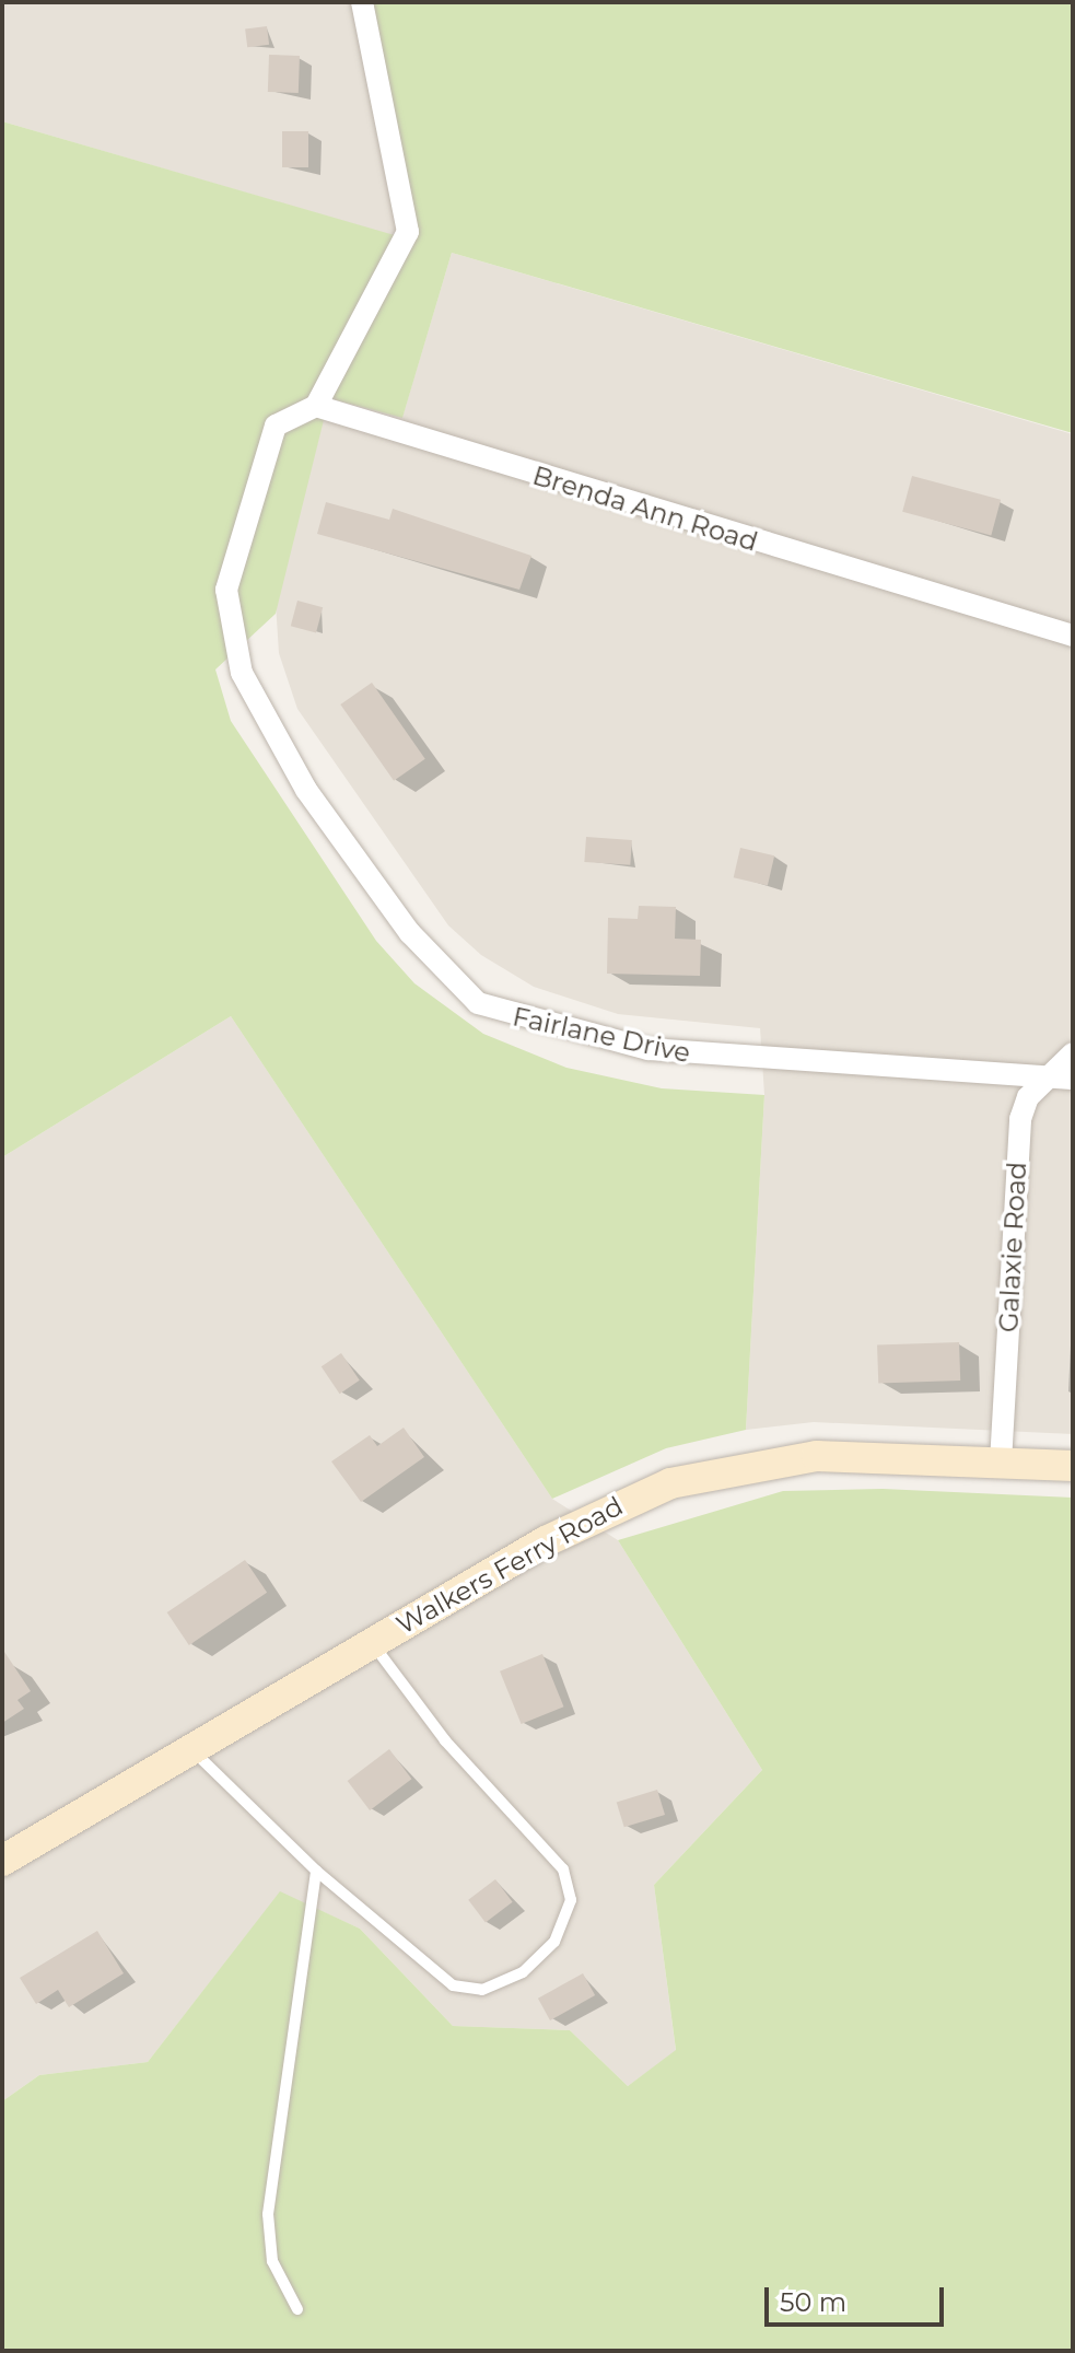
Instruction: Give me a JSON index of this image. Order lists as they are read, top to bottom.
{
  "streets": {
    "street": [
      "Brenda Ann Road",
      "Fairlane Drive",
      "Galaxie Road",
      "Walkers Ferry Road"
    ]
  },
  "crossings": [
    ["Brenda Ann Road", "Fairlane Drive"],
    ["Fairlane Drive", "Galaxie Road"],
    ["Galaxie Road", "Walkers Ferry Road"]
  ],
  "scale_bar": "50 m"
}
